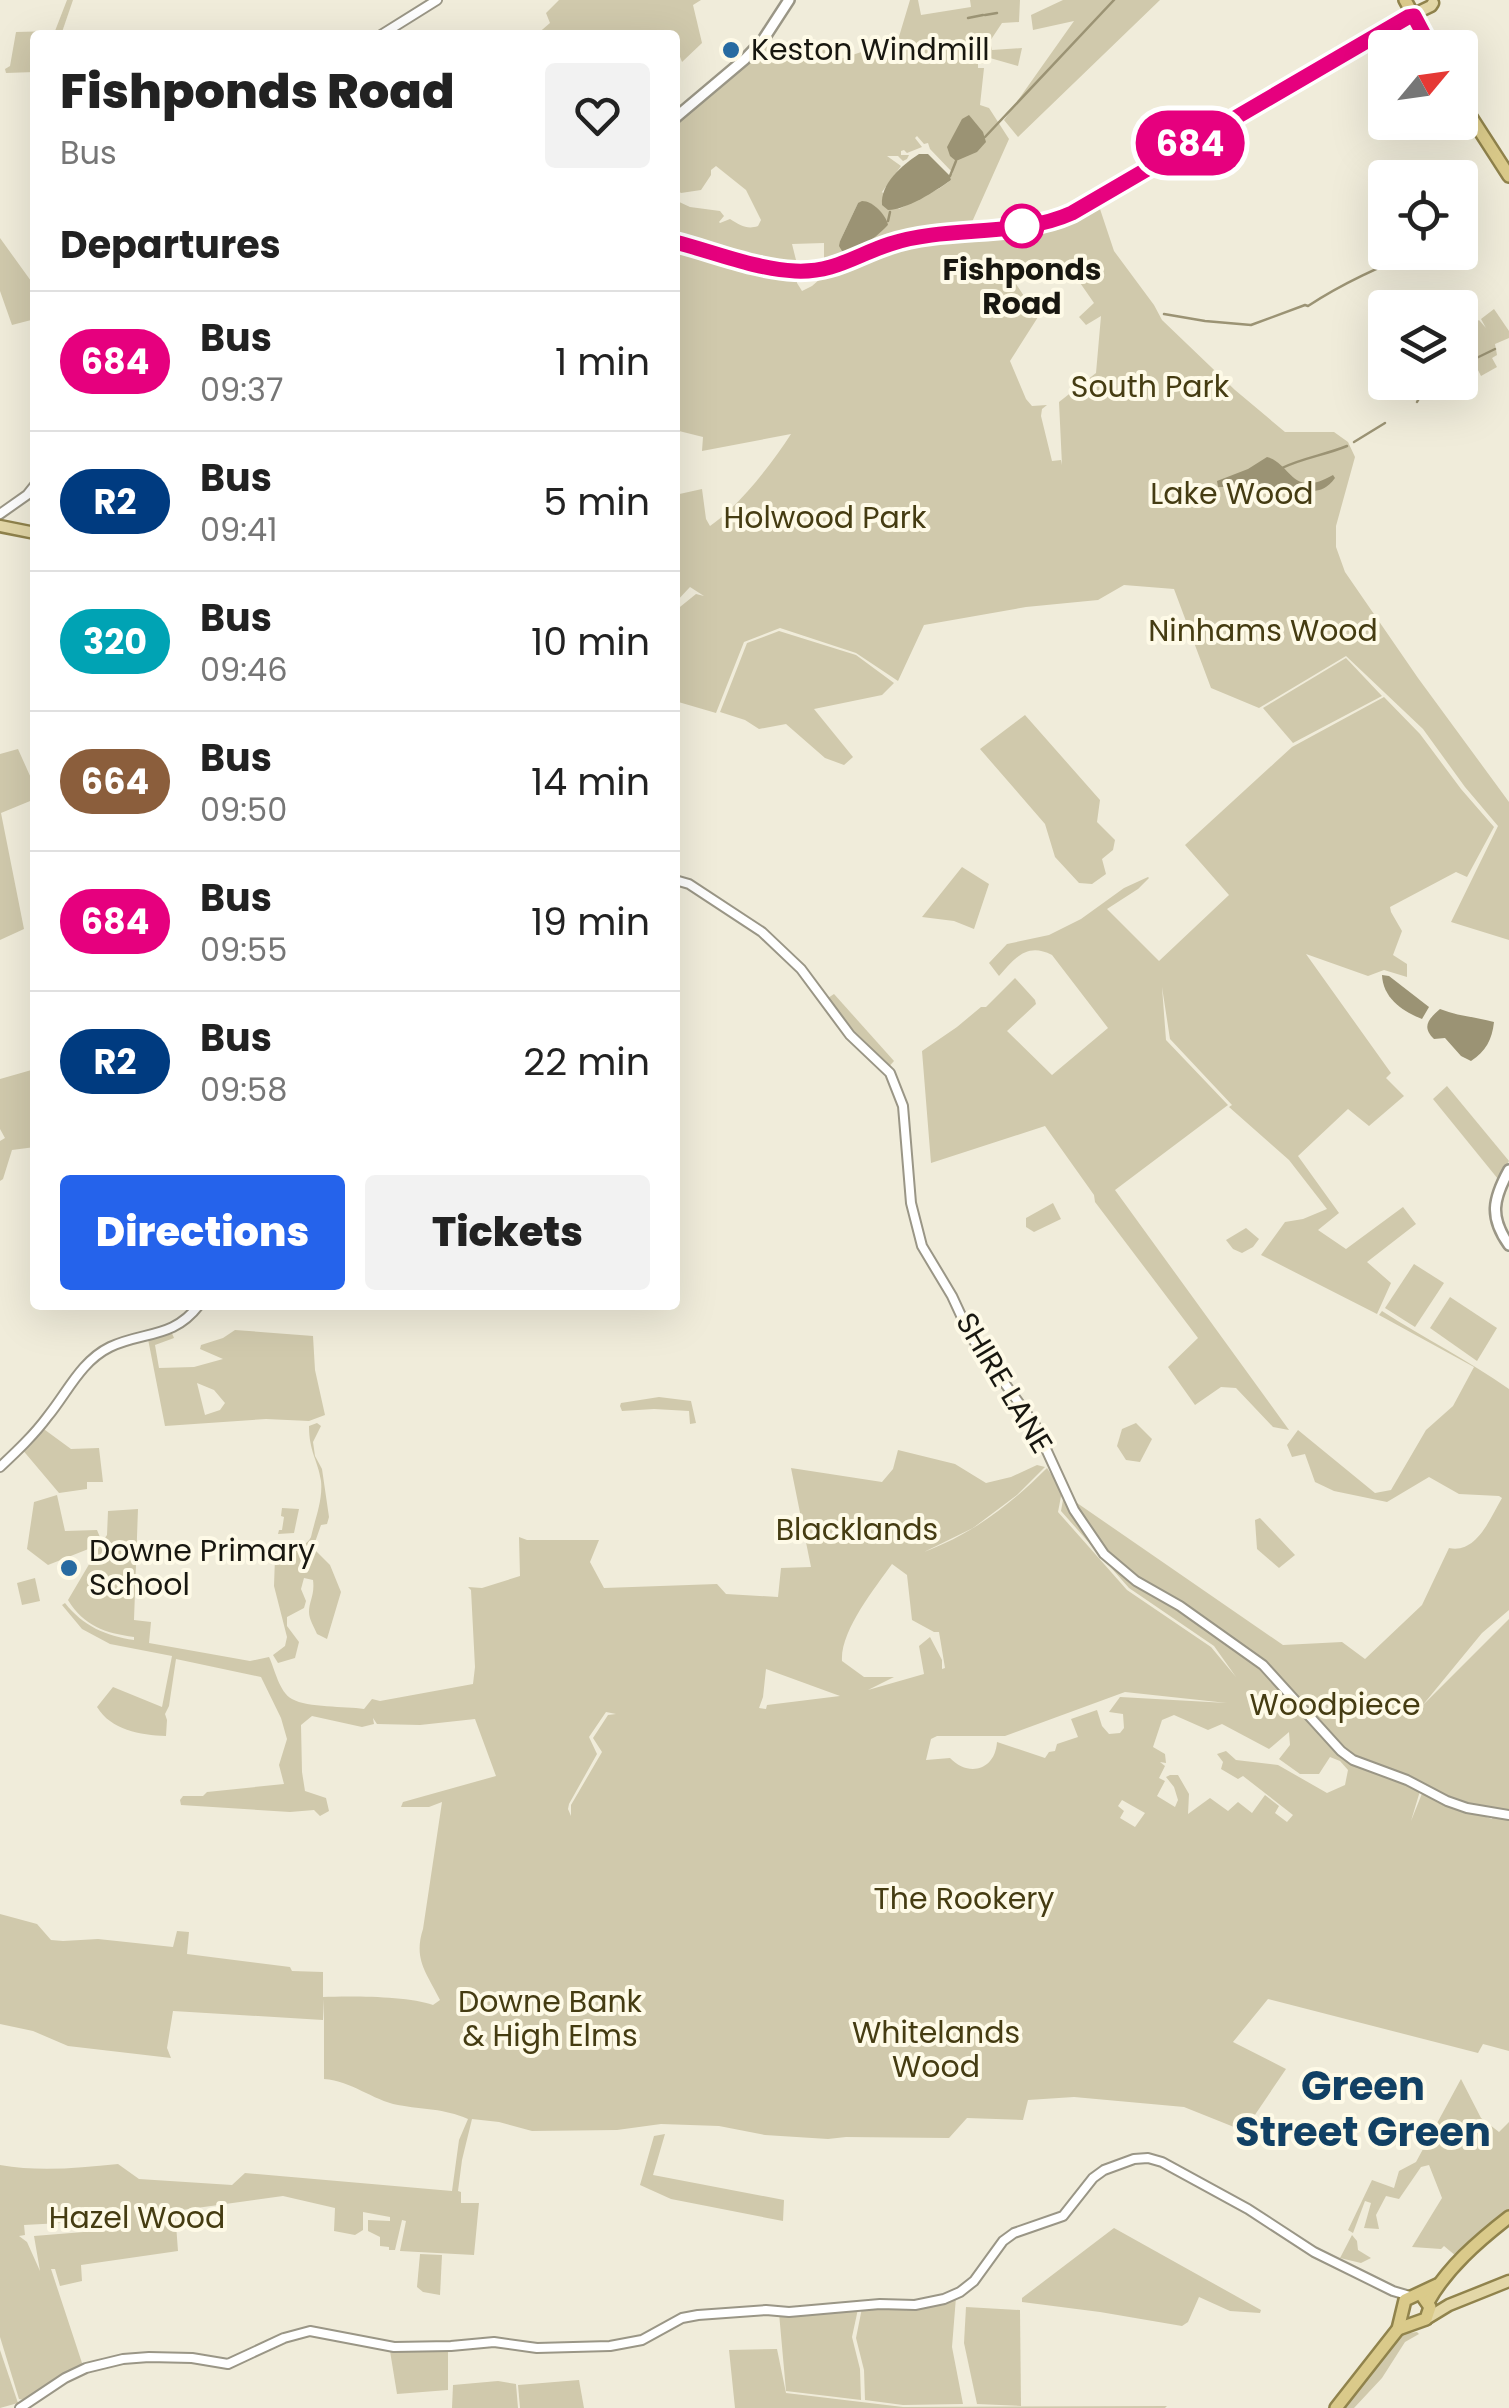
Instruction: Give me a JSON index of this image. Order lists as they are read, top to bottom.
{
  "streets": {
    "street": ["SHIRE LANE"]
  },
  "districts": ["Green Street Green"],
  "parks": [
    "South Park",
    "Lake Wood",
    "Holwood Park",
    "Ninhams Wood",
    "Blacklands",
    "Woodpiece",
    "The Rookery",
    "Downe Bank & High Elms",
    "Whitelands Wood",
    "Hazel Wood"
  ],
  "places": ["Keston Windmill", "Fishponds Road", "Downe Primary School"],
  "lines": ["bus line 684"],
  "north": "top right",
  "page": {
    "on_map": "684",
    "heading": [
      ["Fishponds Road", "Bus"],
      "Departures"
    ],
    "list": [
      {
        "mark": "684",
        "name": "Bus",
        "note": "09:37",
        "value": "1 min"
      },
      {
        "mark": "R2",
        "name": "Bus",
        "note": "09:41",
        "value": "5 min"
      },
      {
        "mark": "320",
        "name": "Bus",
        "note": "09:46",
        "value": "10 min"
      },
      {
        "mark": "664",
        "name": "Bus",
        "note": "09:50",
        "value": "14 min"
      },
      {
        "mark": "684",
        "name": "Bus",
        "note": "09:55",
        "value": "19 min"
      },
      {
        "mark": "R2",
        "name": "Bus",
        "note": "09:58",
        "value": "22 min"
      }
    ],
    "buttons": ["Directions", "Tickets"]
  }
}
